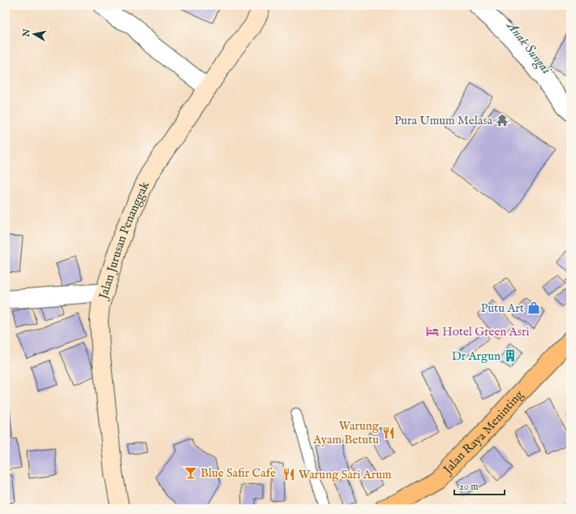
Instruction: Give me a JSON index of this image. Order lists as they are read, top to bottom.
{
  "streets": {
    "highway": ["Jalan Raya Meninting"],
    "street": ["Jalan Jurusan Penanggak"]
  },
  "water": ["Anak Sungai"],
  "places": {
    "temple": ["Pura Umum Melasa"],
    "shop": ["Putu Art"],
    "hotel": ["Hotel Green Asri"],
    "building": ["Dr Argun"],
    "restaurant": ["Warung Ayam Betutu", "Warung Sari Arum"],
    "bar": ["Blue Safir Cafe"]
  },
  "scale_bar": "20 m",
  "north": "left"
}
